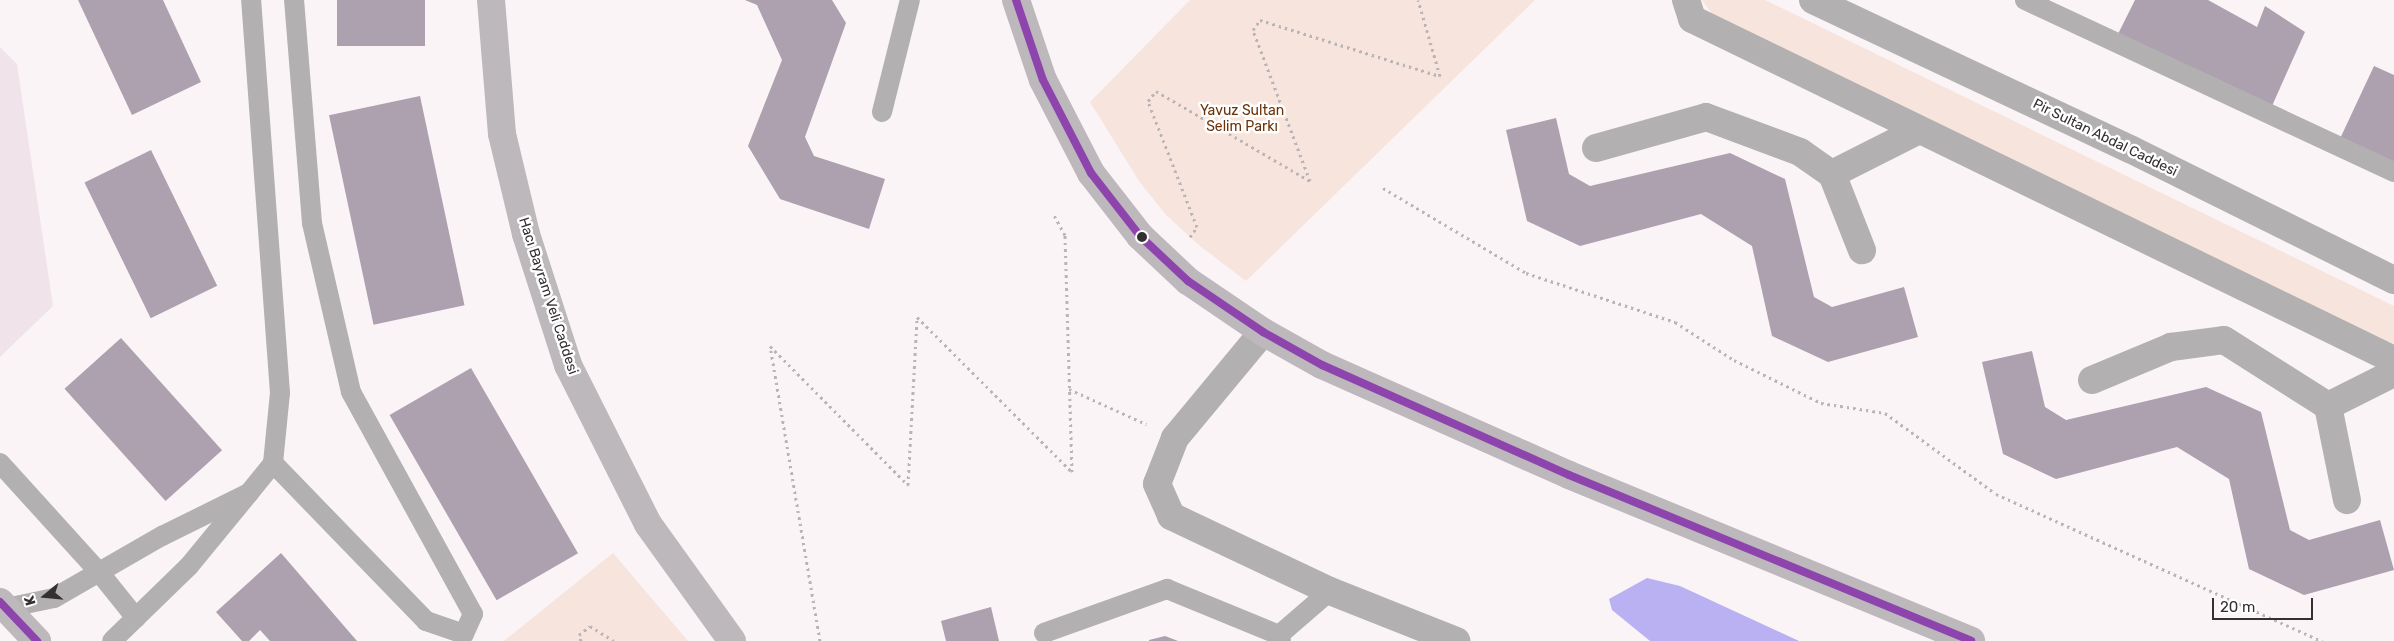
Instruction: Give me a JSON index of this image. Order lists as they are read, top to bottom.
{
  "streets": {
    "street": ["Pir Sultan Abdal Caddesi", "Hacı Bayram Veli Caddesi"]
  },
  "parks": ["Yavuz Sultan Selim Parkı"],
  "scale_bar": "20 m",
  "north": "left"
}
